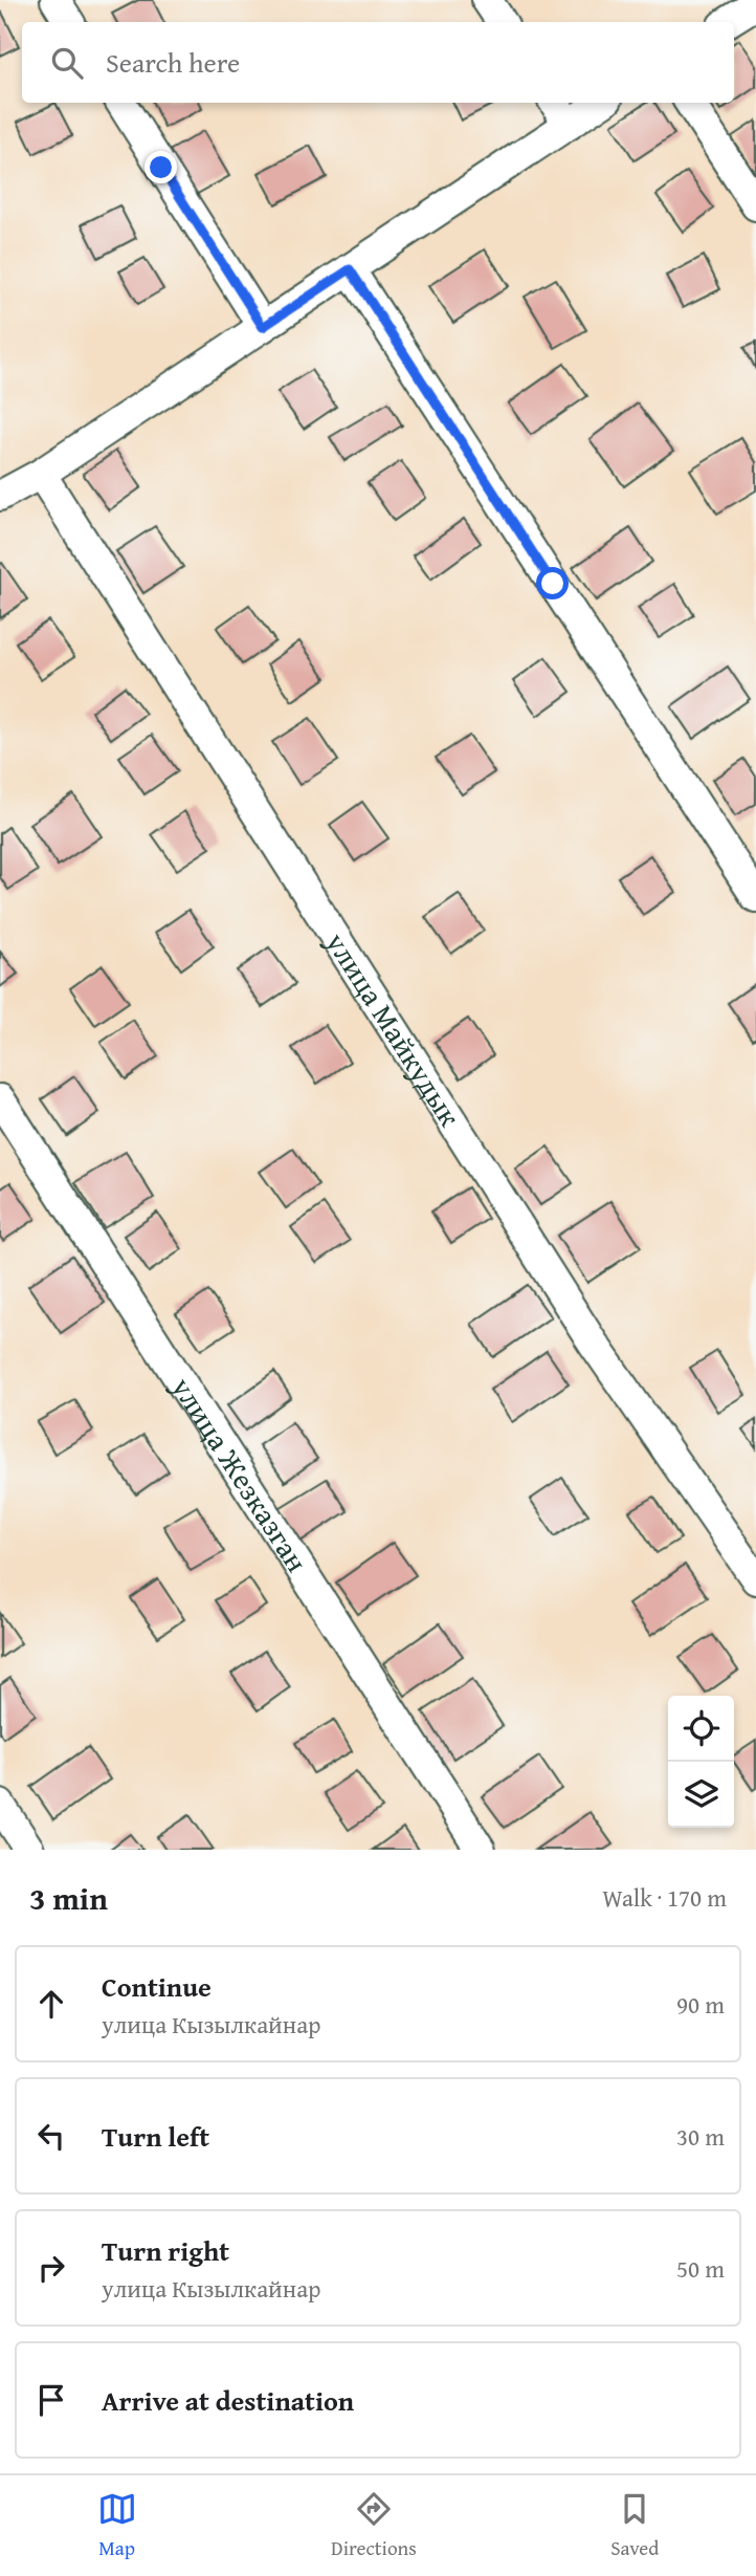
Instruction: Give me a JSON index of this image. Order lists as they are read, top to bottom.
{
  "streets": {
    "street": ["улица Майкудык", "улица Жезказган"]
  },
  "page": {
    "search": "Search here",
    "heading": ["3 min", "Walk · 170 m"],
    "list": [
      ["Continue", "улица Кызылкайнар", "90 m"],
      ["Turn left", "30 m"],
      ["Turn right", "улица Кызылкайнар", "50 m"],
      "Arrive at destination"
    ],
    "nav": ["Map", "Directions", "Saved"]
  }
}
